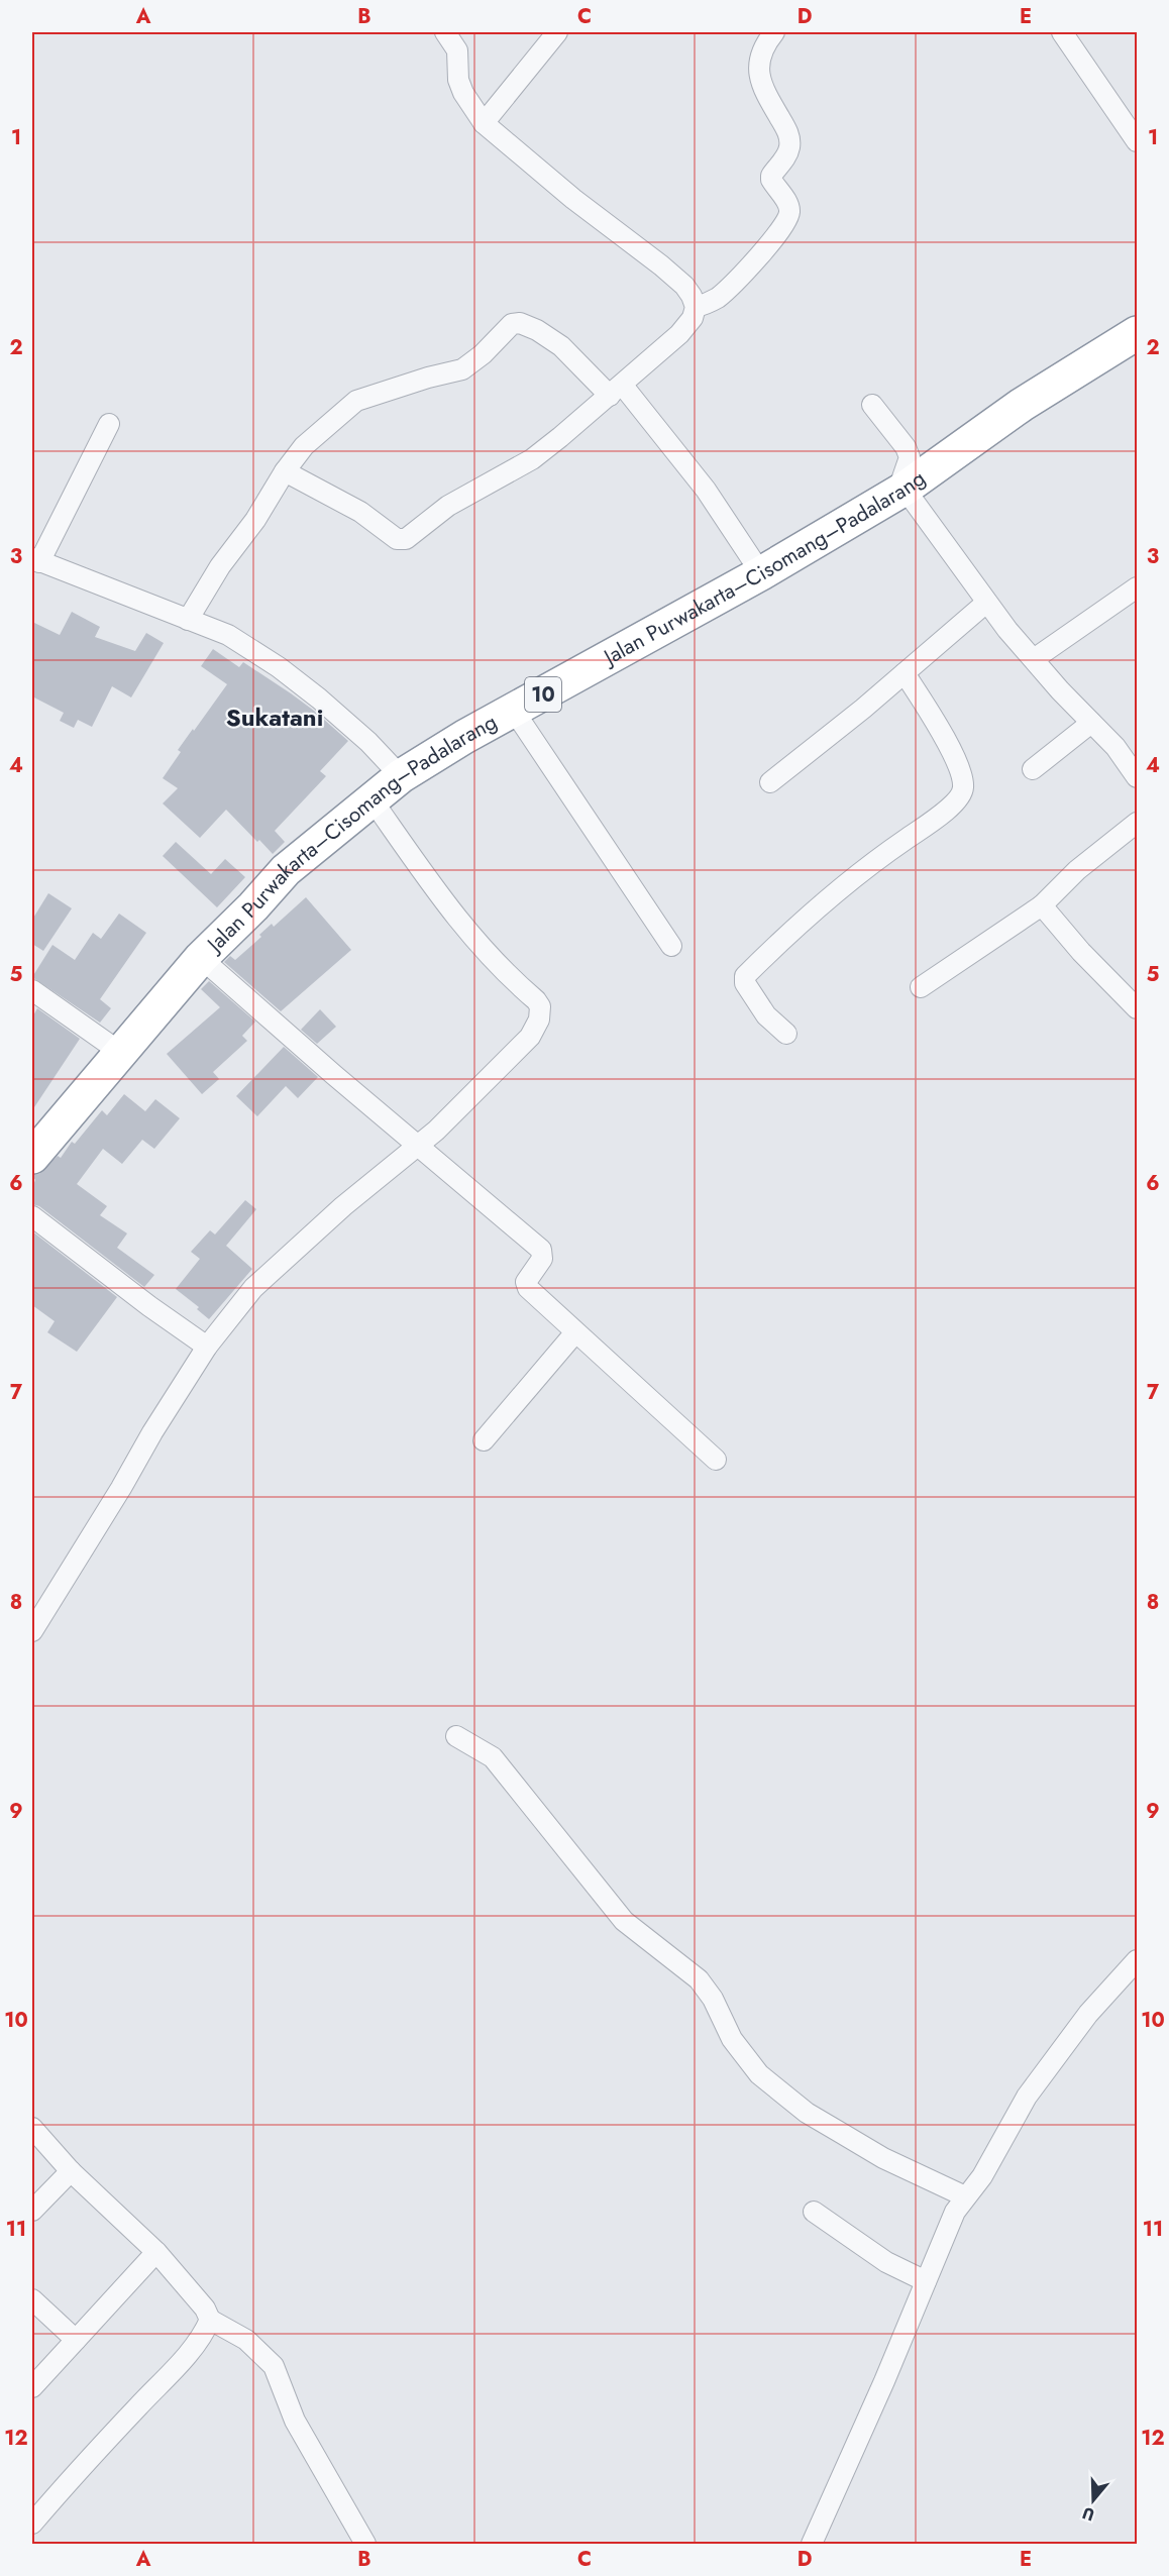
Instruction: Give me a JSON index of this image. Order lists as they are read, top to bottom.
{
  "streets": {
    "highway": ["Jalan Purwakarta–Cisomang–Padalarang", "10"]
  },
  "districts": ["Sukatani"],
  "north": "bottom",
  "grid": {
    "columns": [
      "A",
      "B",
      "C",
      "D",
      "E"
    ],
    "rows": [
      "1",
      "2",
      "3",
      "4",
      "5",
      "6",
      "7",
      "8",
      "9",
      "10",
      "11",
      "12"
    ]
  }
}
